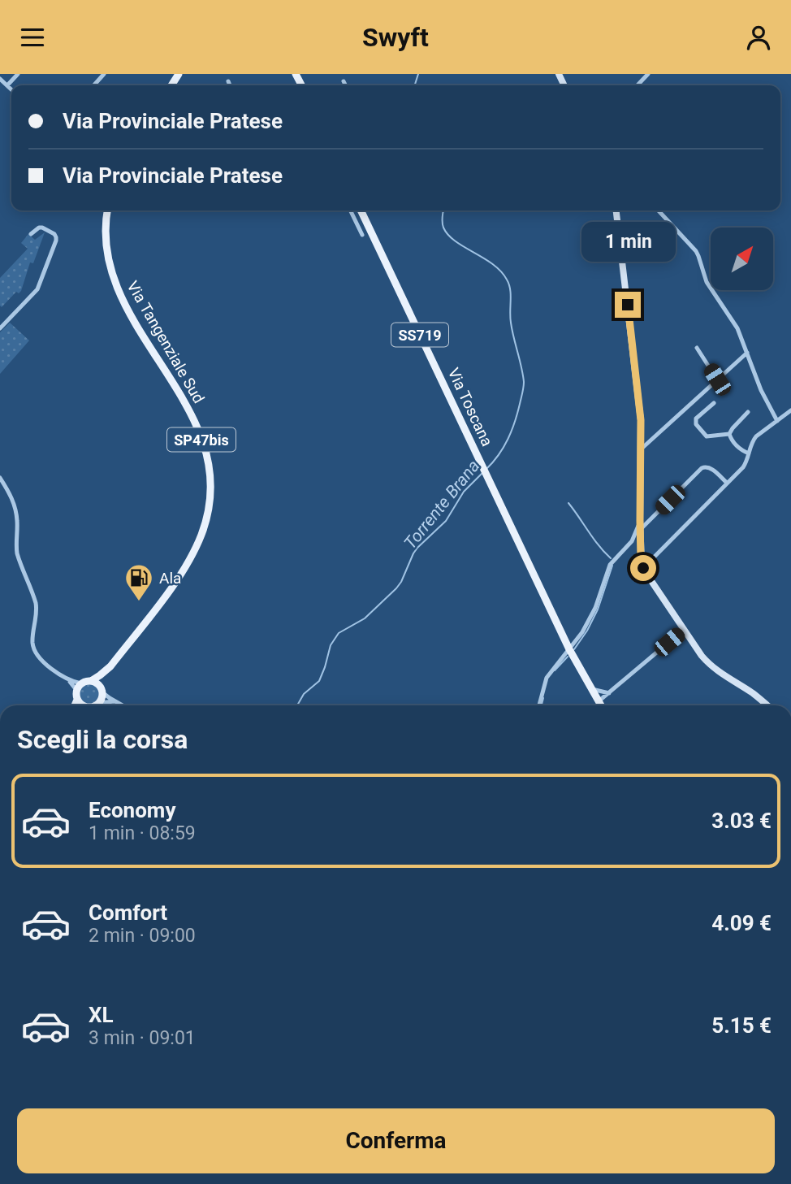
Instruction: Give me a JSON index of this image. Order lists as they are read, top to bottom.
{
  "streets": {
    "main road": [
      "SS719",
      "Via Tangenziale Sud",
      "Via Toscana",
      "SP47bis"
    ]
  },
  "water": ["Torrente Brana"],
  "places": {
    "fuel station": ["Ala"]
  },
  "north": "top right",
  "page": {
    "header": "Swyft",
    "banner": ["Via Provinciale Pratese", "Via Provinciale Pratese"],
    "bubble": "1 min",
    "heading": "Scegli la corsa",
    "list": [
      {
        "name": "Economy",
        "note": "1 min · 08:59",
        "value": "3.03 €"
      },
      {
        "name": "Comfort",
        "note": "2 min · 09:00",
        "value": "4.09 €"
      },
      {
        "name": "XL",
        "note": "3 min · 09:01",
        "value": "5.15 €"
      }
    ],
    "buttons": "Conferma"
  }
}
